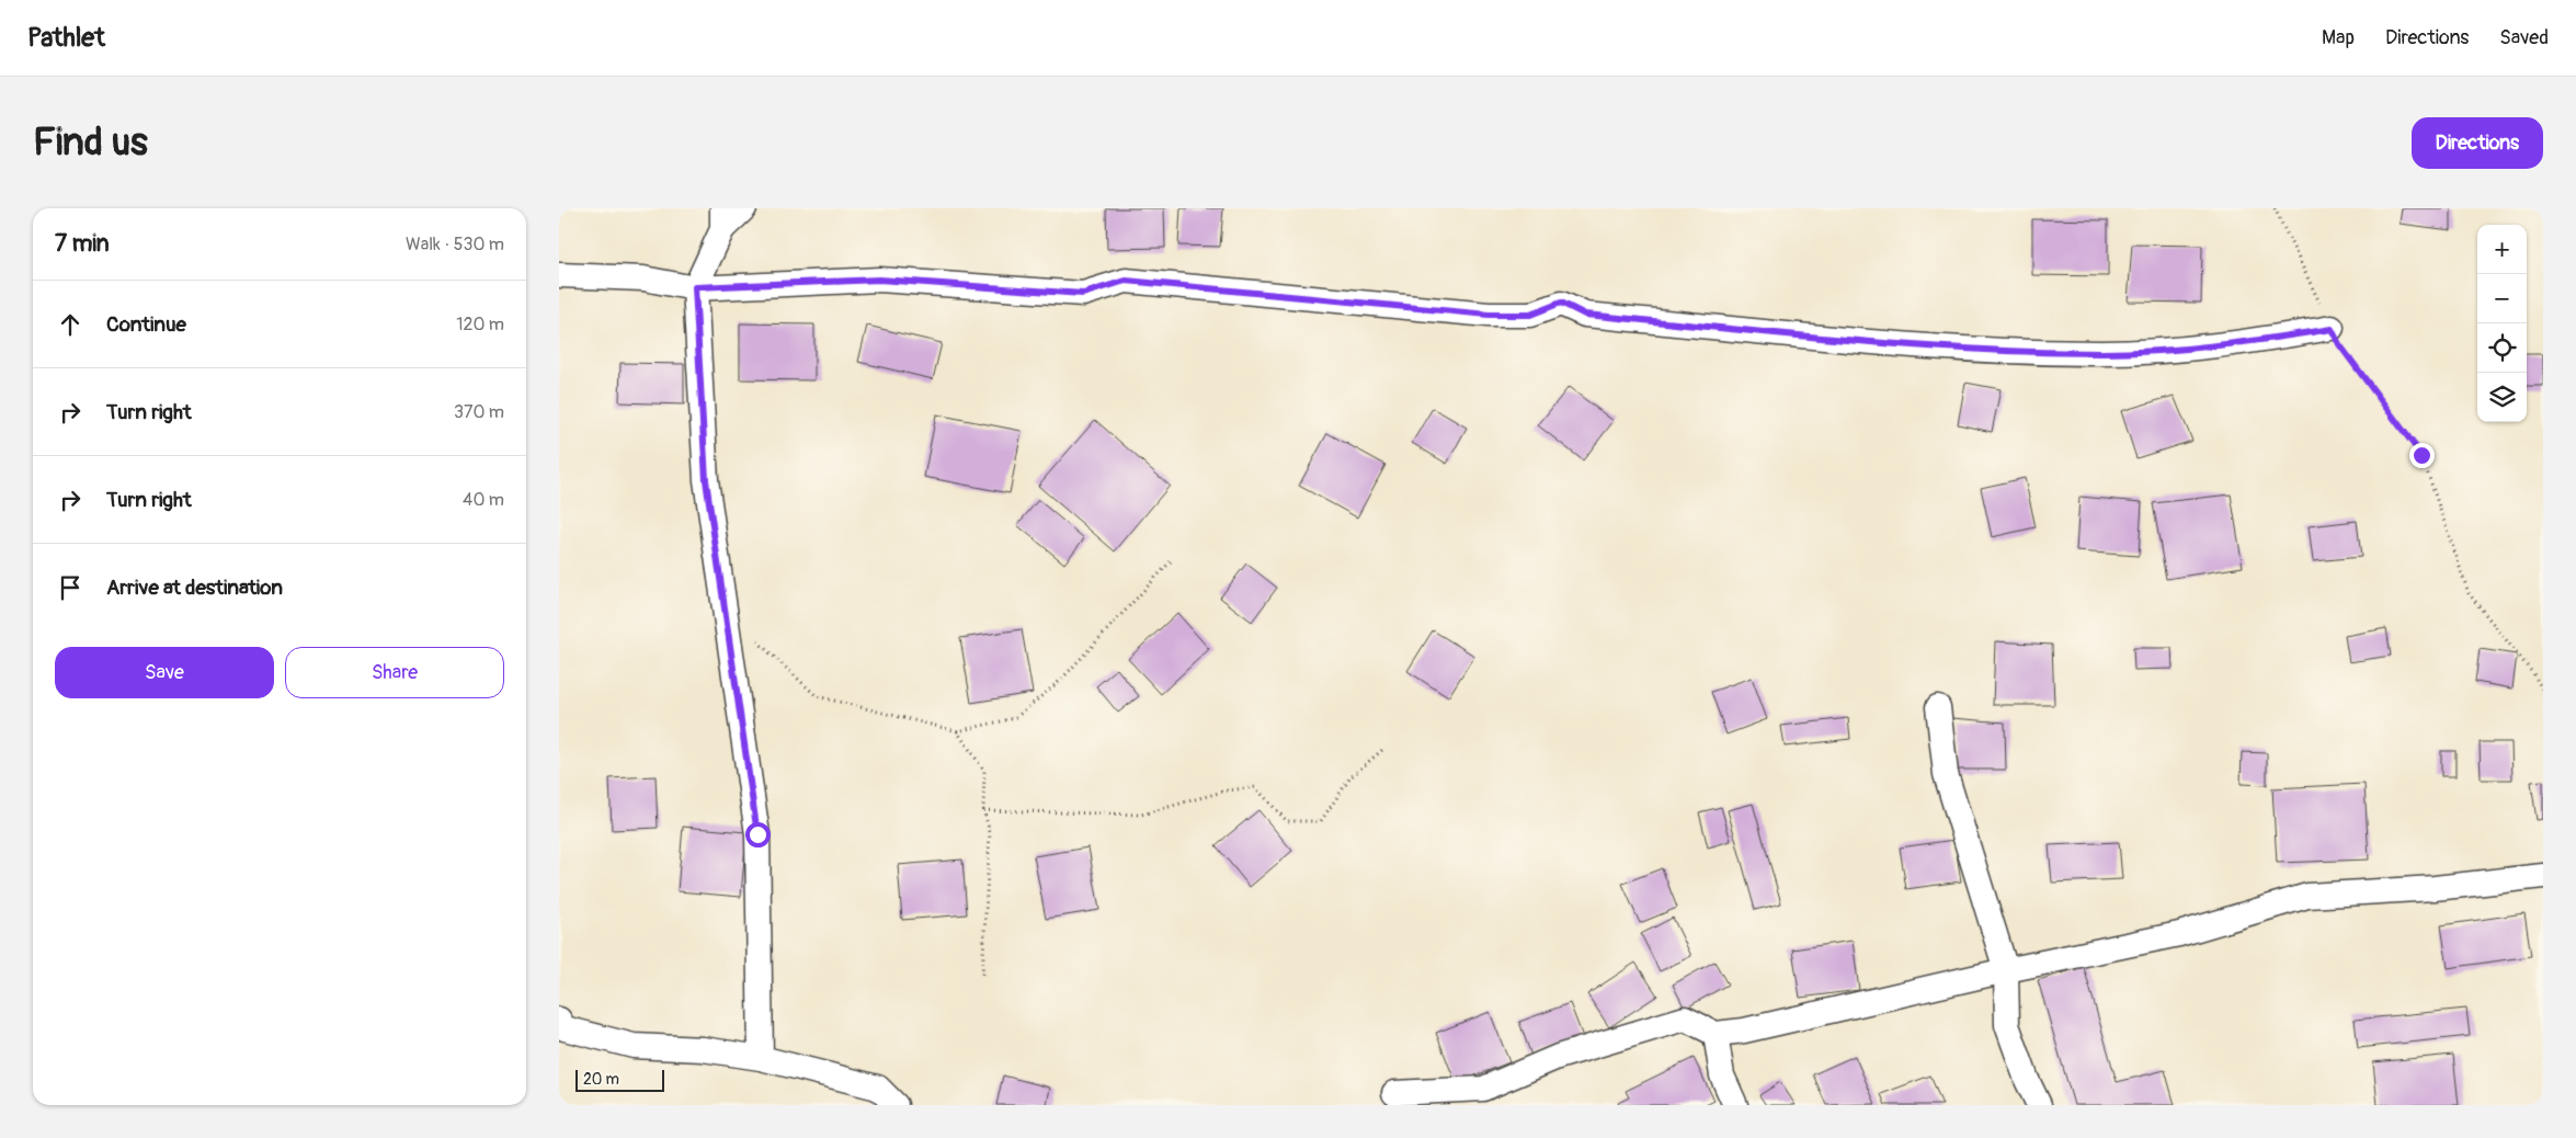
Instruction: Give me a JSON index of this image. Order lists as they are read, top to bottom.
{
  "scale_bar": "20 m",
  "page": {
    "header": "Pathlet",
    "nav": ["Map", "Directions", "Saved"],
    "buttons": [
      "Directions",
      ["Save", "Share"]
    ],
    "title": "Find us",
    "heading": ["7 min", "Walk · 530 m"],
    "map_buttons": ["+", "−"],
    "list": [
      ["Continue", "120 m"],
      ["Turn right", "370 m"],
      ["Turn right", "40 m"],
      "Arrive at destination"
    ],
    "scale": "20 m"
  }
}
